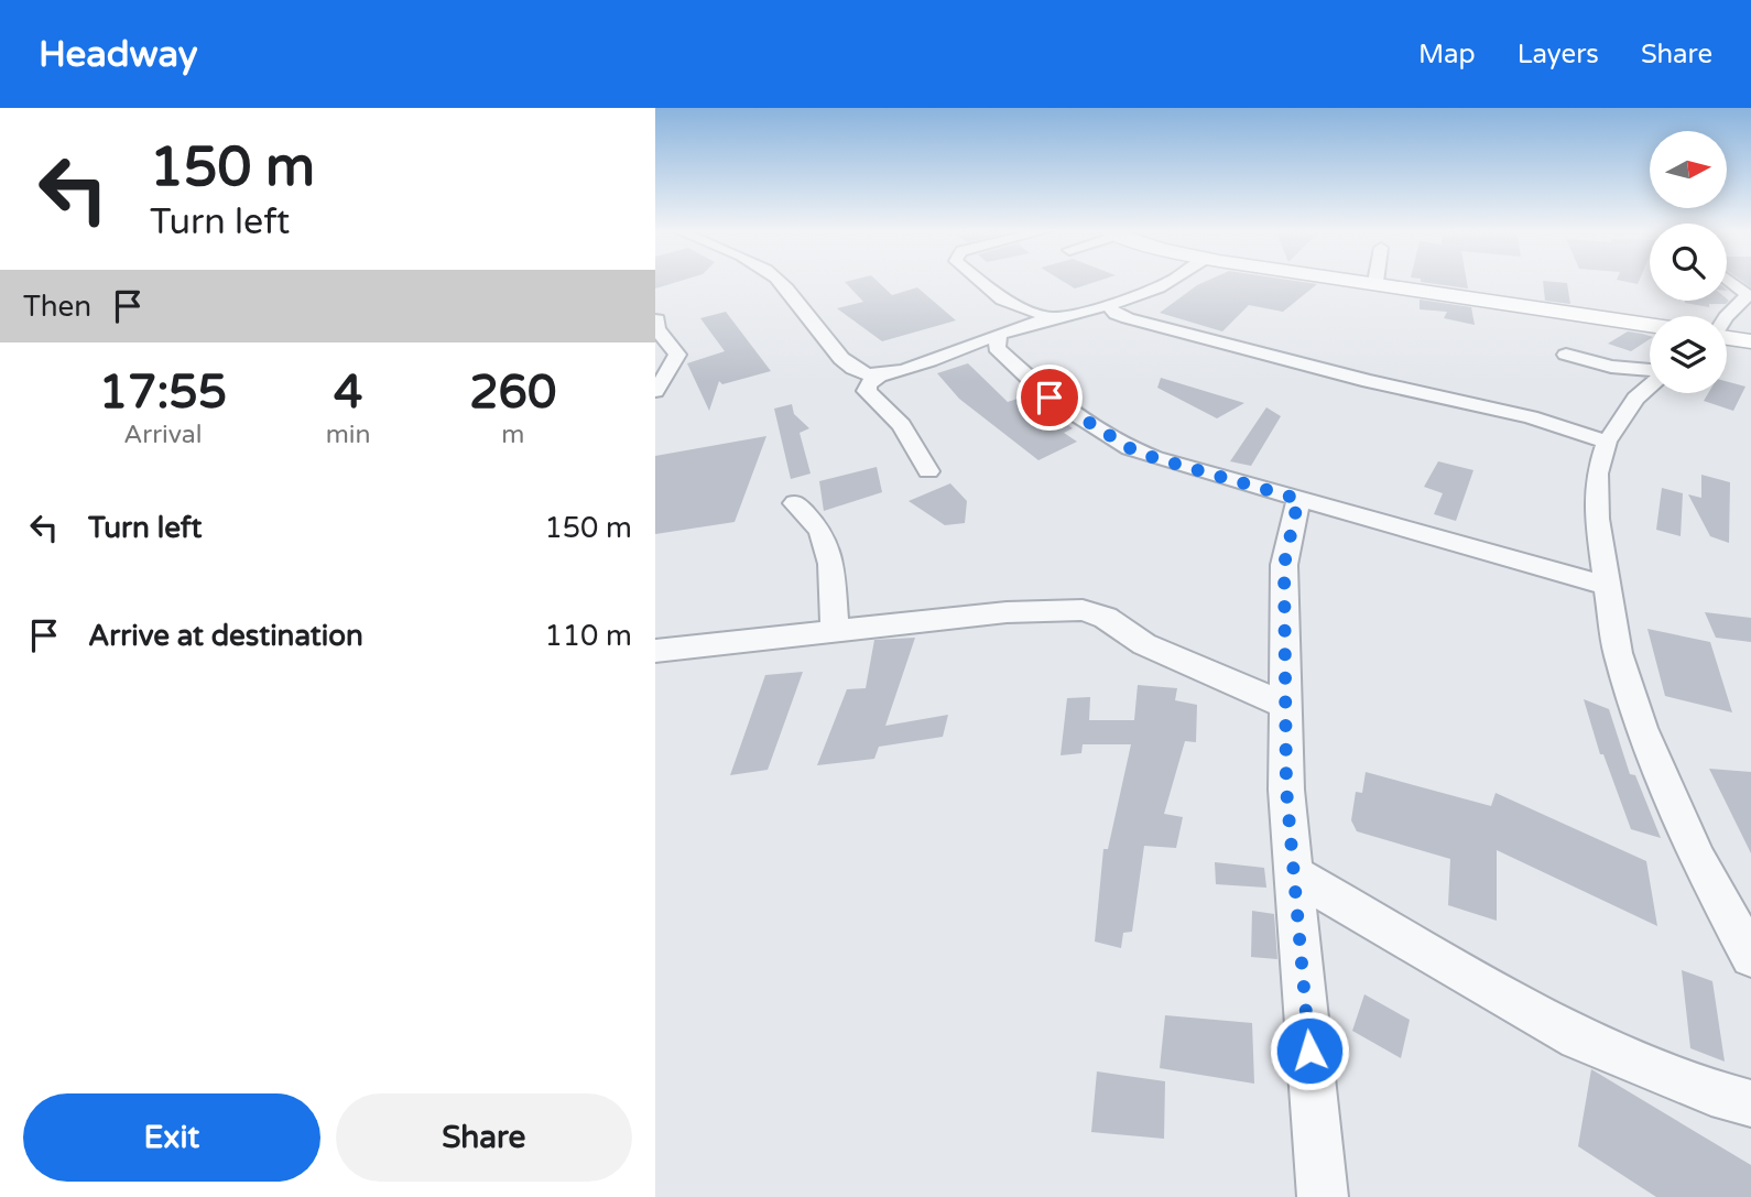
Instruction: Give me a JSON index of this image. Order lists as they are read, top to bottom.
{
  "north": "right",
  "page": {
    "header": "Headway",
    "nav": ["Map", "Layers", "Share"],
    "turn": ["150 m", "Turn left"],
    "then": "Then",
    "eta": [
      "17:55",
      "Arrival",
      "4",
      "min",
      "260",
      "m"
    ],
    "list": [
      {
        "name": "Turn left",
        "value": "150 m"
      },
      {
        "name": "Arrive at destination",
        "value": "110 m"
      }
    ],
    "buttons": ["Exit", "Share"]
  }
}
